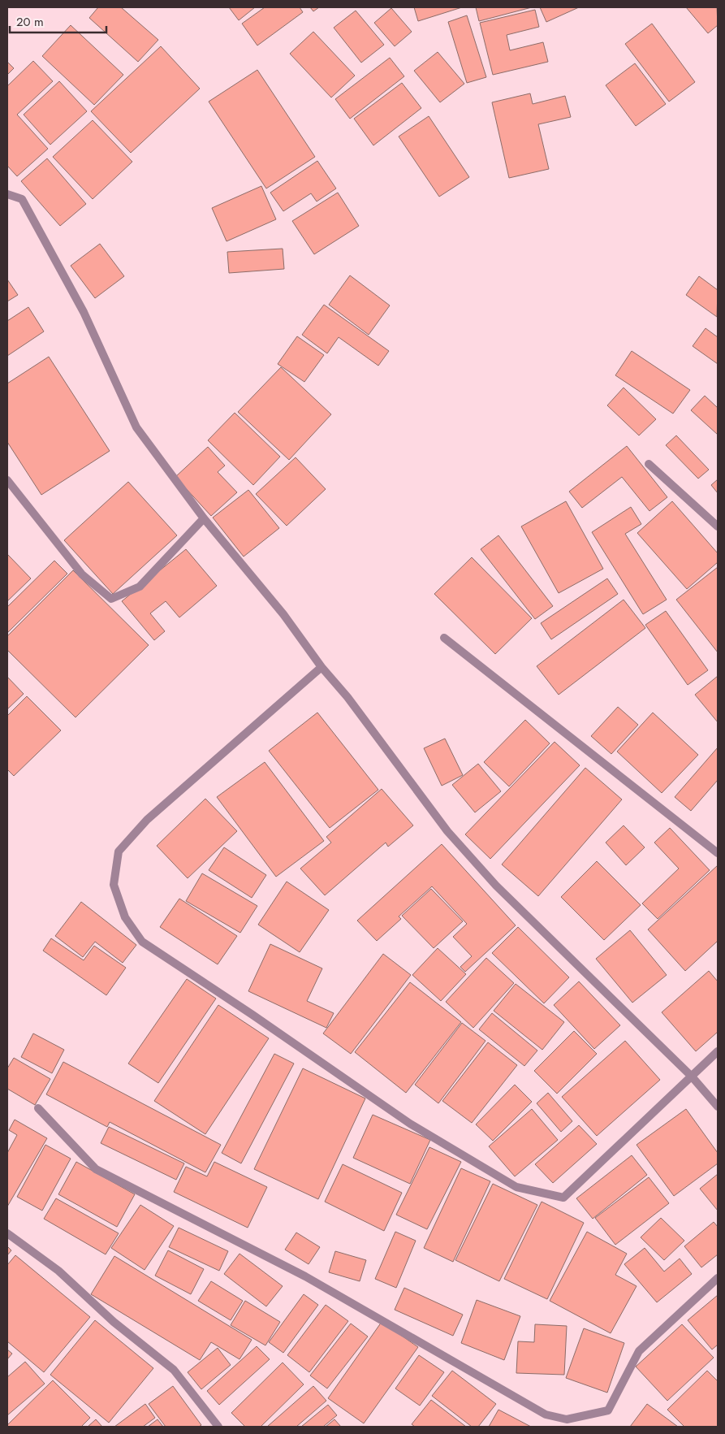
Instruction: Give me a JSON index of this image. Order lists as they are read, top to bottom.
{
  "scale_bar": "20 m"
}
